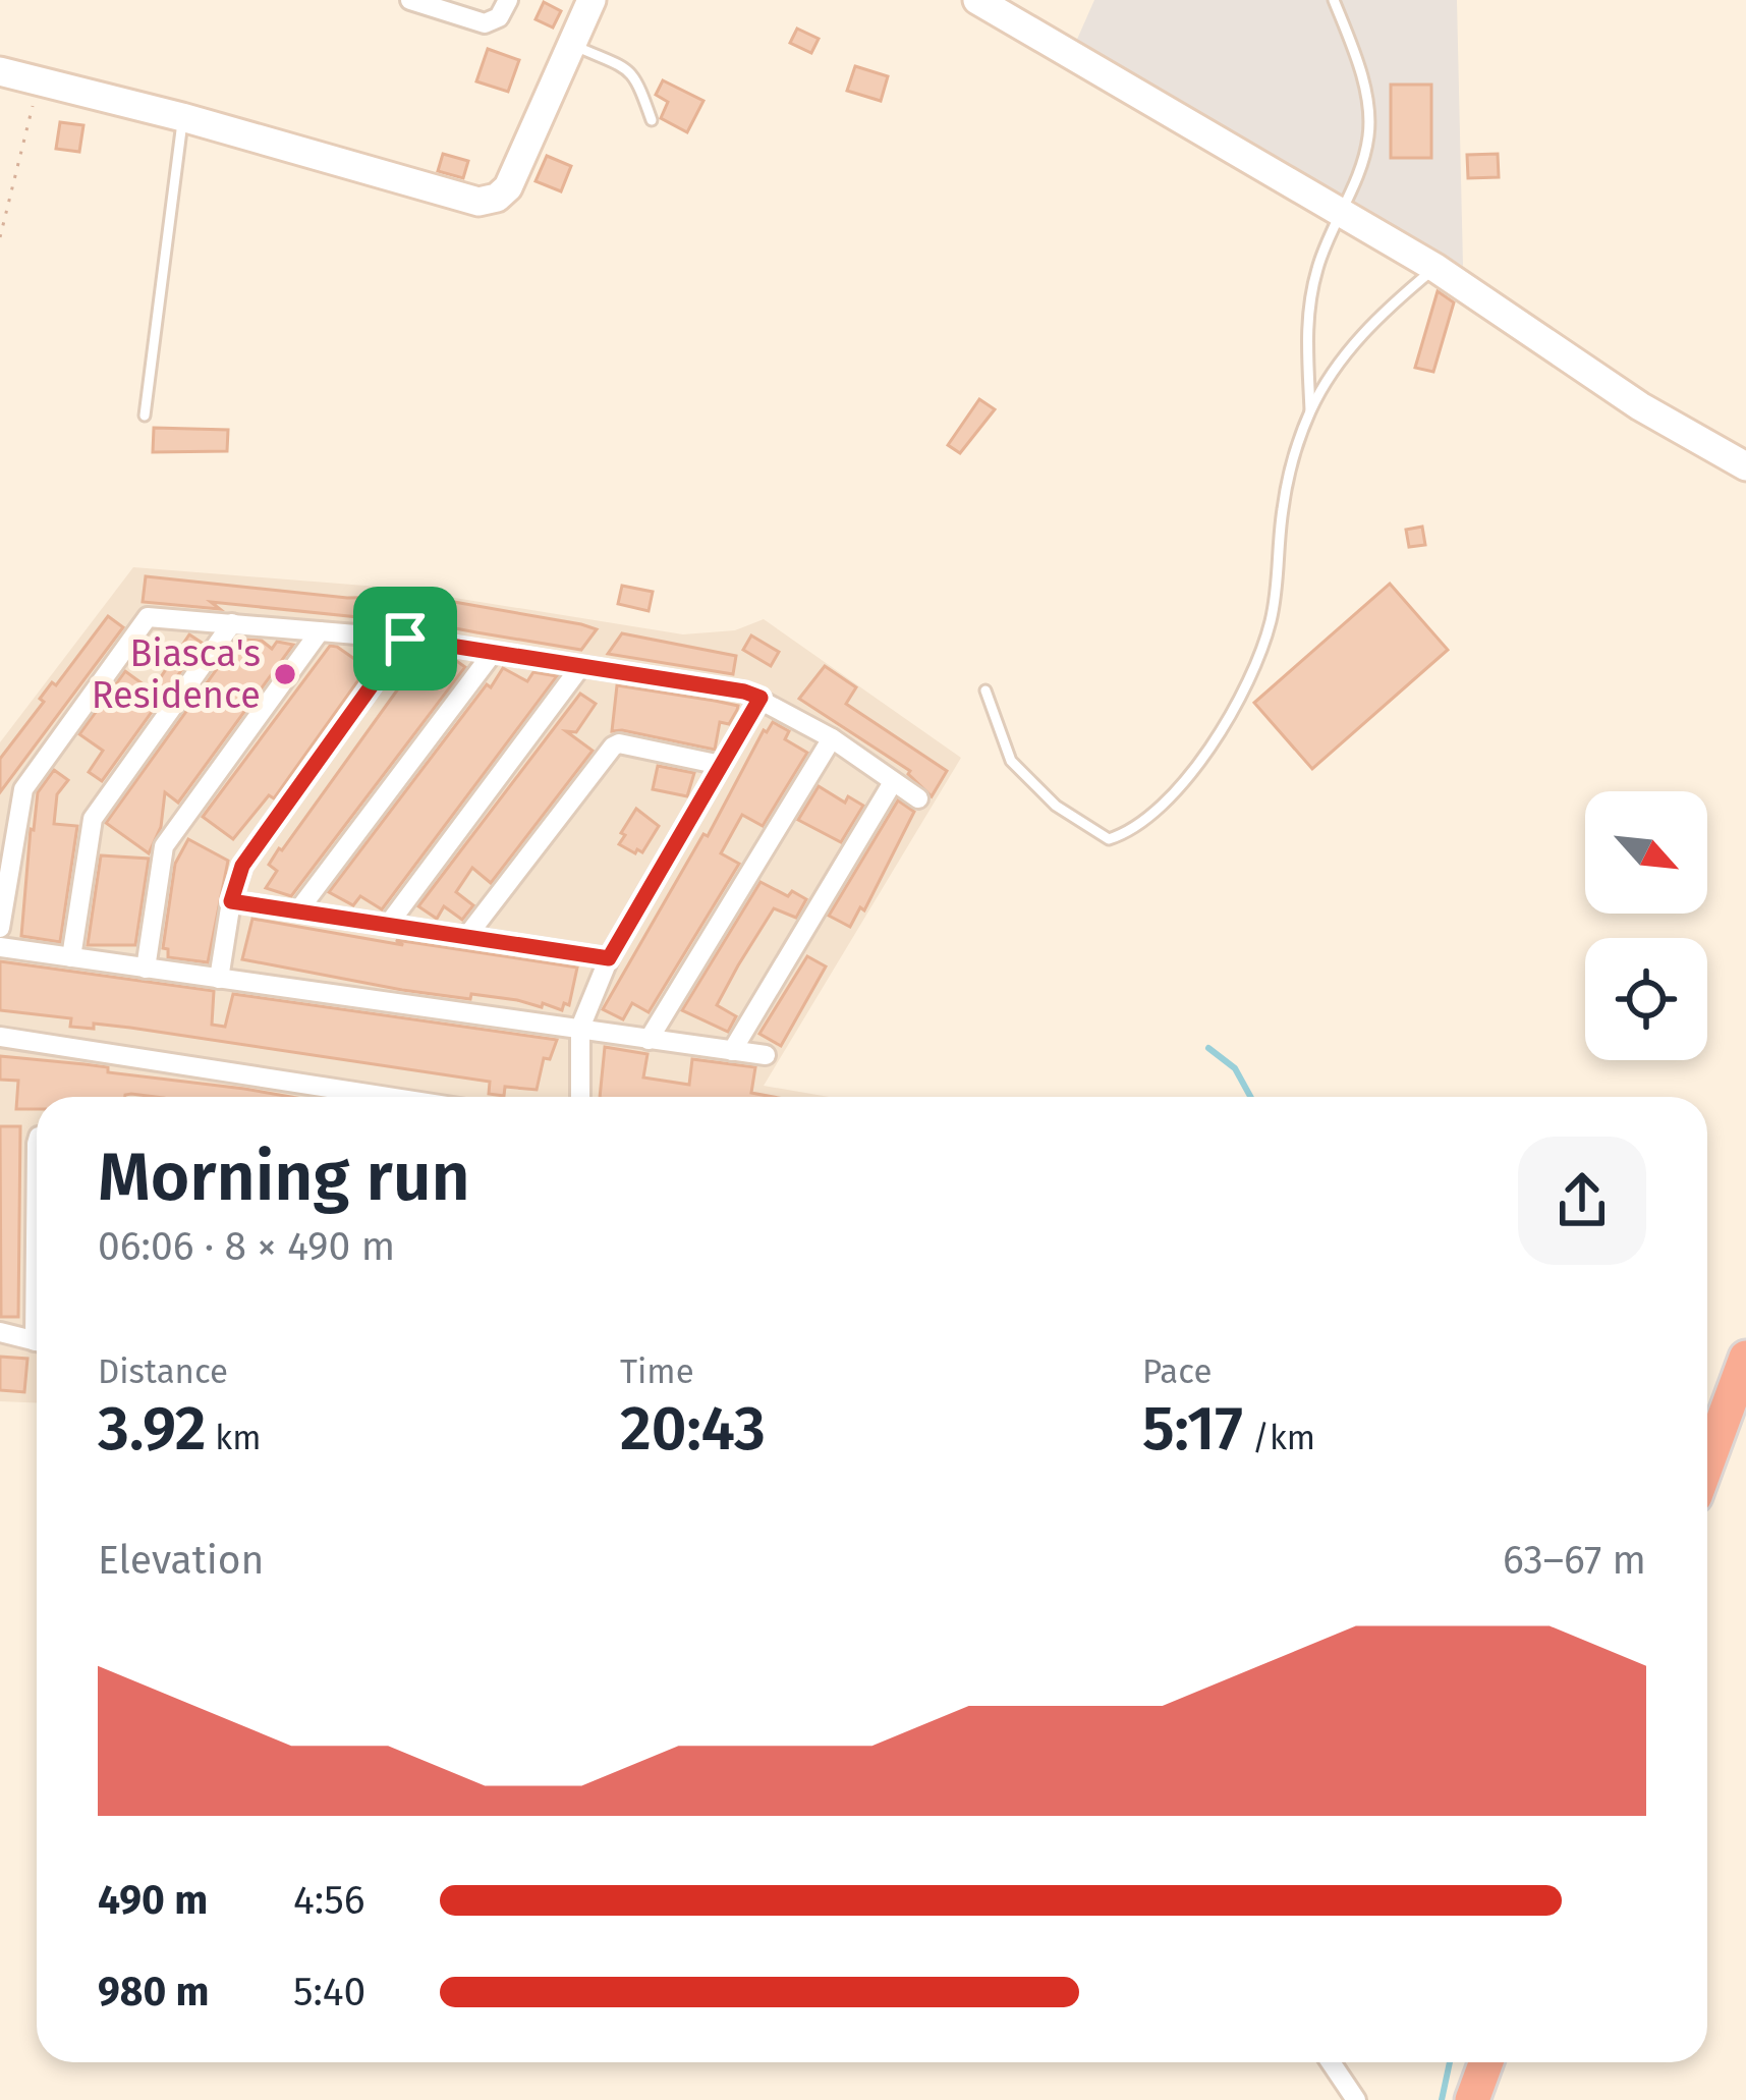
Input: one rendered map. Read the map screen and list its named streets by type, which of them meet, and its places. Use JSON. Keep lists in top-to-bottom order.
{
  "places": ["Biasca's Residence"],
  "north": "bottom right",
  "page": {
    "heading": ["Morning run", "06:06 · 8 × 490 m"],
    "stats": [
      ["Distance", "3.92 km"],
      ["Time", "20:43"],
      ["Pace", "5:17 /km"]
    ],
    "chart": ["Elevation", "63–67 m"],
    "list": [
      {
        "name": "490 m",
        "note": "4:56"
      },
      {
        "name": "980 m",
        "note": "5:40"
      }
    ]
  }
}
